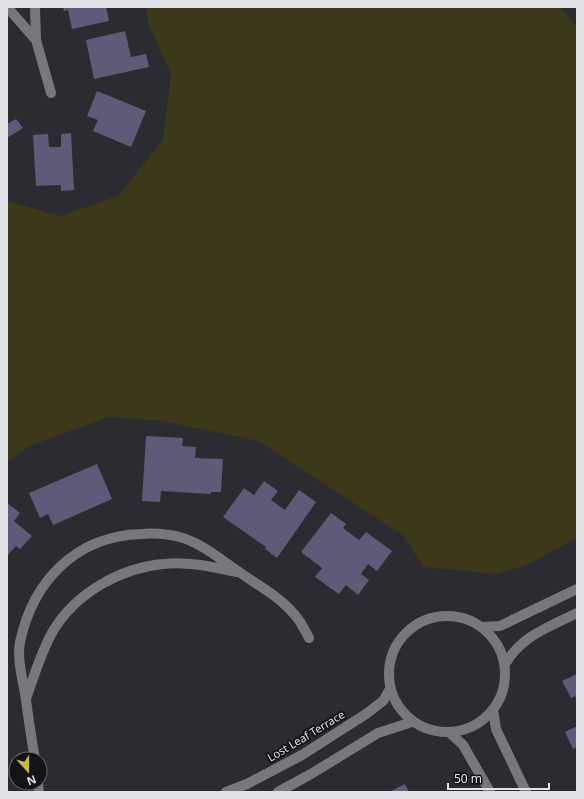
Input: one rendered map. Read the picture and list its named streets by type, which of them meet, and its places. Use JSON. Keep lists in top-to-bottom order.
{
  "streets": {
    "street": ["Lost Leaf Terrace"]
  },
  "scale_bar": "50 m",
  "north": "bottom"
}
